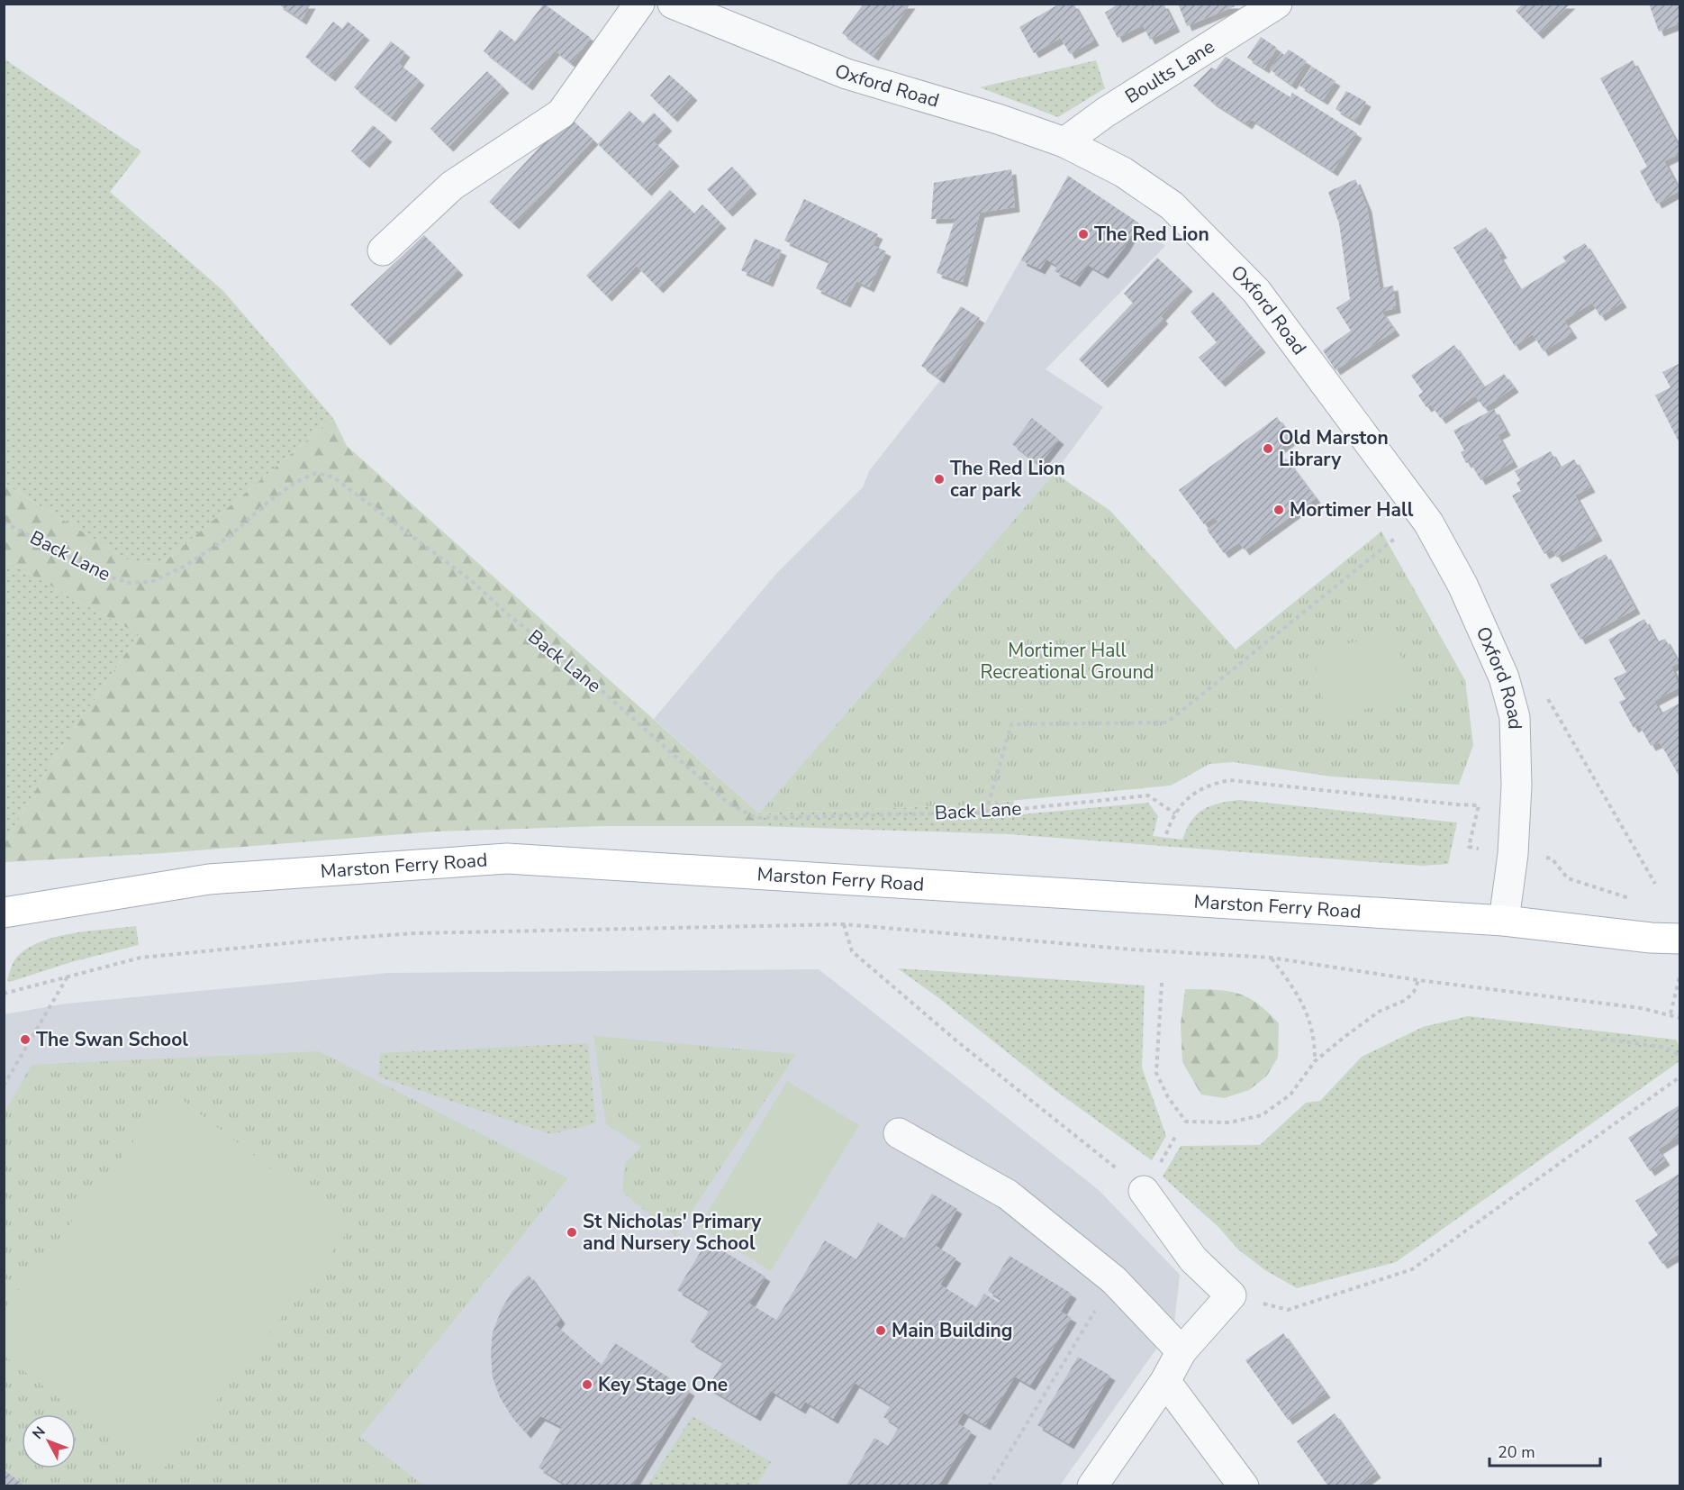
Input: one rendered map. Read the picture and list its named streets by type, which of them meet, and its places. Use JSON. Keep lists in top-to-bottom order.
{
  "streets": {
    "main road": ["Marston Ferry Road"],
    "street": ["Boults Lane", "Oxford Road"],
    "path": ["Back Lane"]
  },
  "crossings": [
    ["Boults Lane", "Oxford Road"],
    ["Oxford Road", "Marston Ferry Road"]
  ],
  "parks": ["Mortimer Hall Recreational Ground"],
  "places": [
    "The Red Lion",
    "Old Marston Library",
    "The Red Lion car park",
    "Mortimer Hall",
    "The Swan School",
    "St Nicholas' Primary and Nursery School",
    "Main Building",
    "Key Stage One"
  ],
  "scale_bar": "20 m",
  "north": "top left"
}
